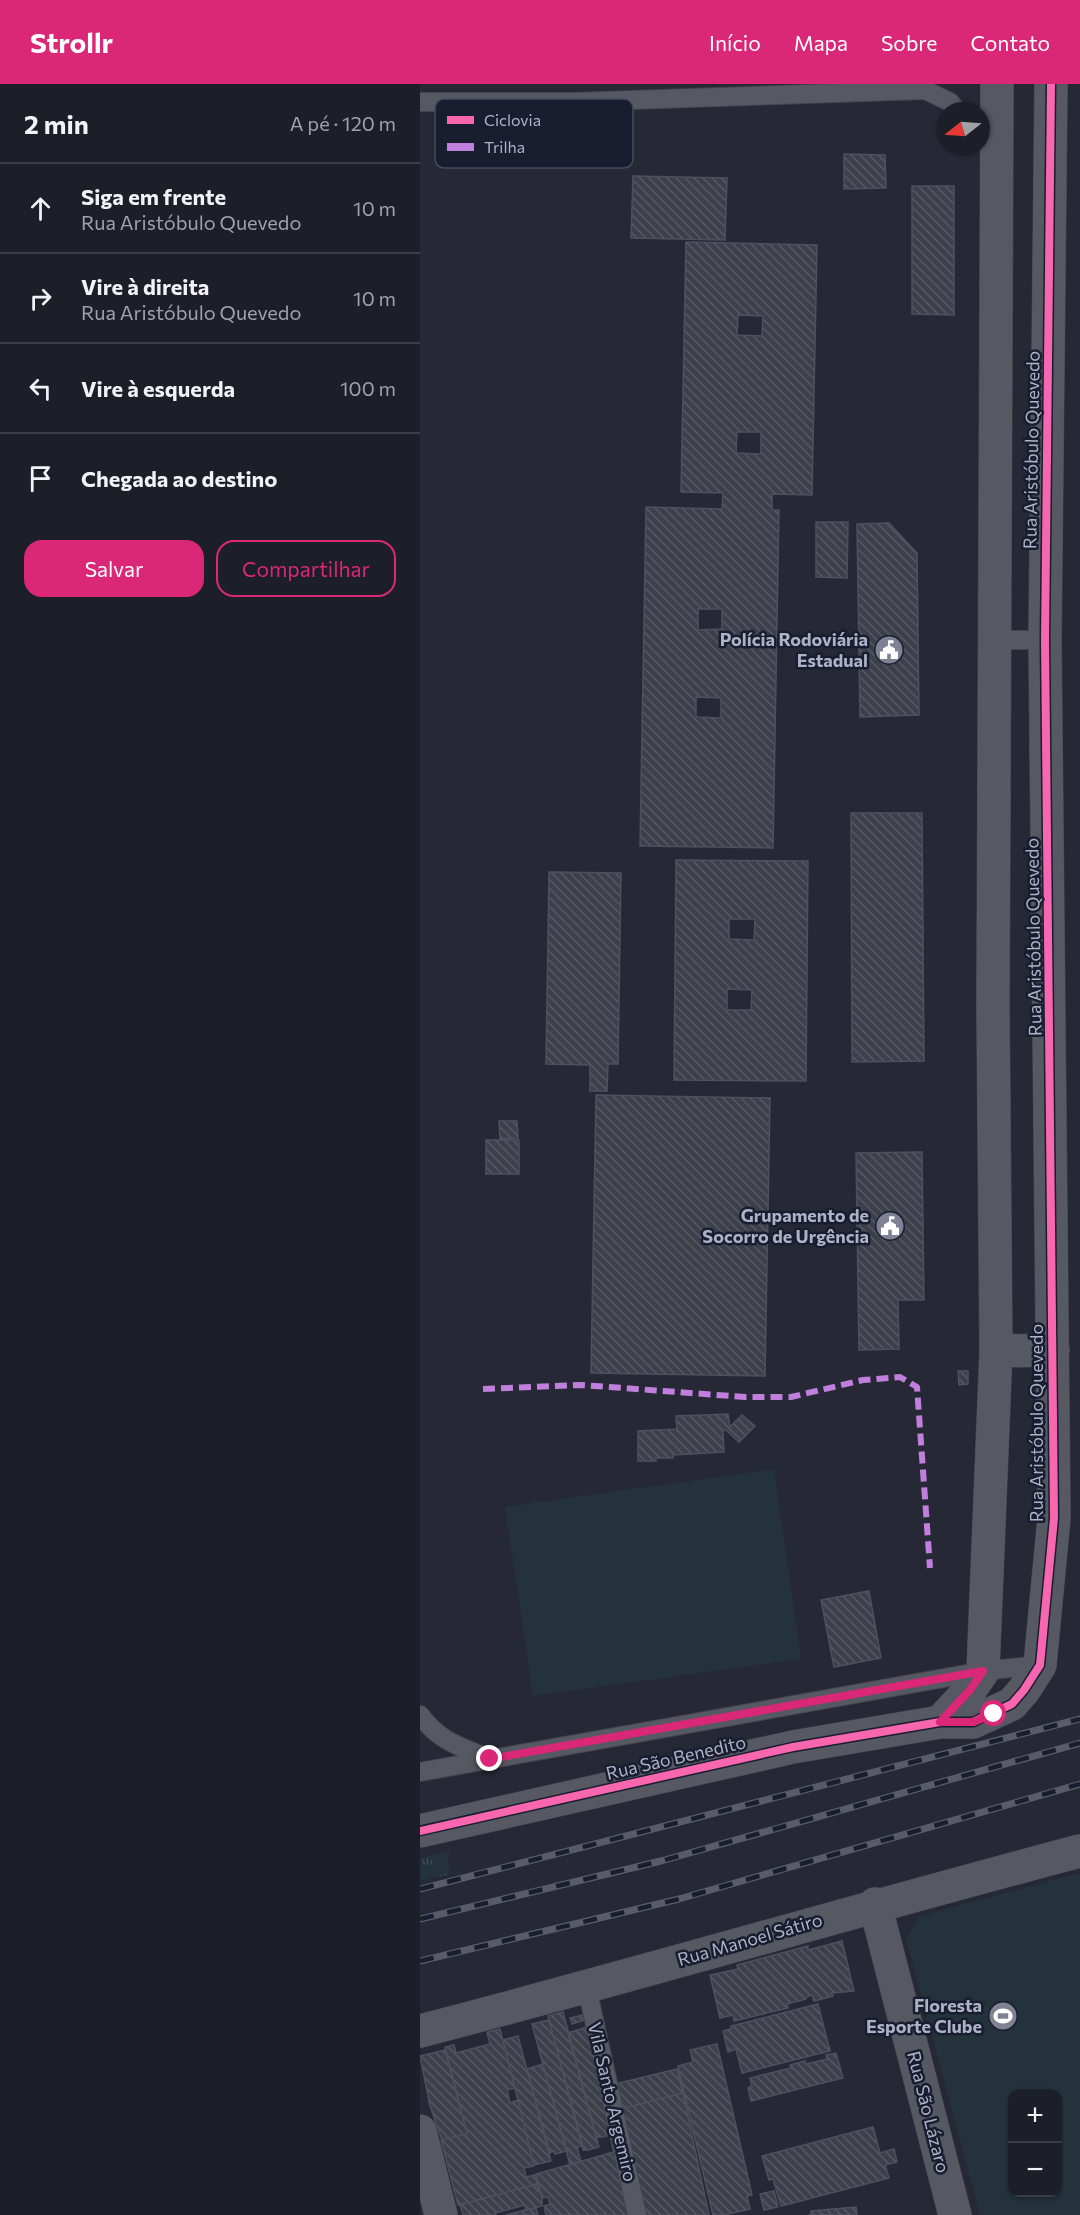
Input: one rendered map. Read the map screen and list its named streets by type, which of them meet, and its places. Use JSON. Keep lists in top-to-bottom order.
{
  "streets": {
    "street": [
      "Rua Aristóbulo Quevedo",
      "Rua São Benedito",
      "Rua Manoel Sátiro",
      "Rua São Lázaro"
    ],
    "lane": ["Vila Santo Argemiro"]
  },
  "crossings": [
    ["Rua Aristóbulo Quevedo", "Rua São Benedito"],
    ["Rua Manoel Sátiro", "Vila Santo Argemiro"],
    ["Rua Manoel Sátiro", "Rua São Lázaro"]
  ],
  "places": {
    "public building": ["Polícia Rodoviária Estadual", "Grupamento de Socorro de Urgência"],
    "sports": ["Floresta Esporte Clube"]
  },
  "legend": ["Ciclovia", "Trilha"],
  "north": "left",
  "page": {
    "header": "Strollr",
    "nav": [
      "Início",
      "Mapa",
      "Sobre",
      "Contato"
    ],
    "heading": ["2 min", "A pé · 120 m"],
    "list": [
      ["Siga em frente", "Rua Aristóbulo Quevedo", "10 m"],
      ["Vire à direita", "Rua Aristóbulo Quevedo", "10 m"],
      ["Vire à esquerda", "100 m"],
      "Chegada ao destino"
    ],
    "buttons": ["Salvar", "Compartilhar"],
    "map_buttons": ["+", "−"]
  }
}
